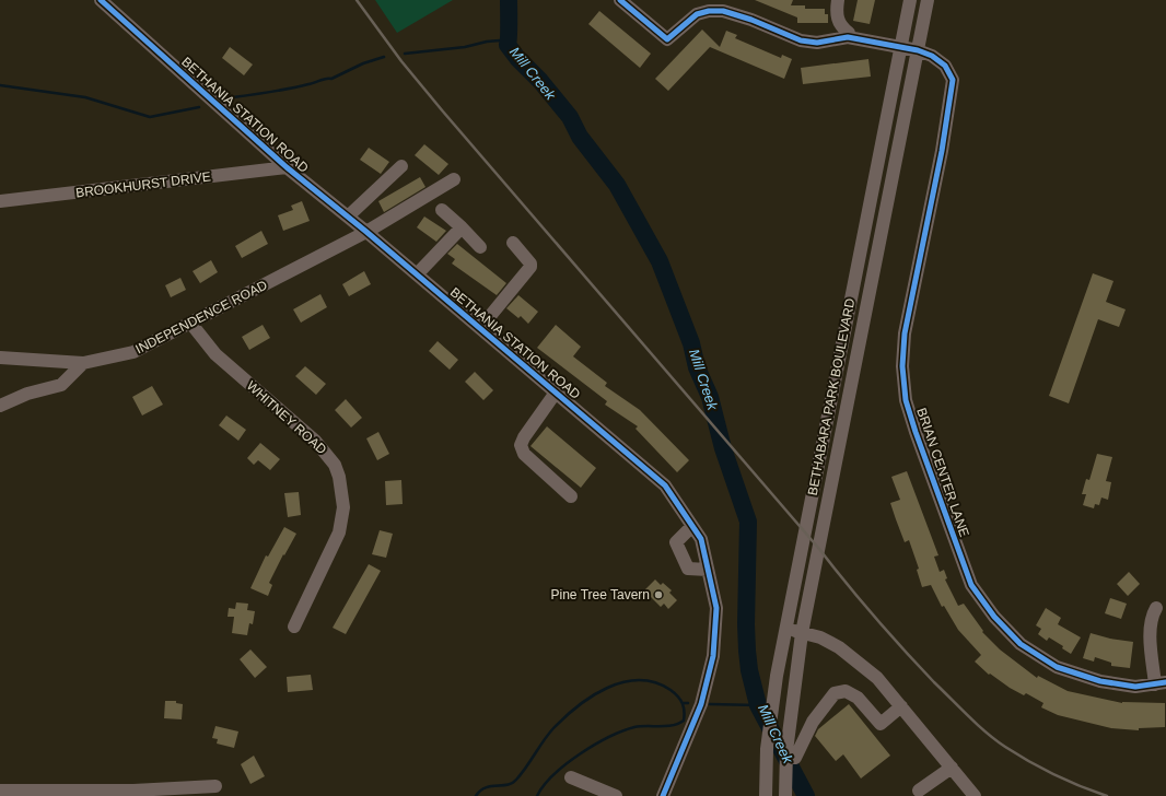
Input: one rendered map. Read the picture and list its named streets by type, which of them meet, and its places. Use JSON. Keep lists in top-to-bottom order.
{
  "streets": {
    "street": [
      "BETHANIA STATION ROAD",
      "BROOKHURST DRIVE",
      "INDEPENDENCE ROAD",
      "BETHABARA PARK BOULEVARD",
      "WHITNEY ROAD",
      "BRIAN CENTER LANE"
    ]
  },
  "crossings": [
    ["BETHANIA STATION ROAD", "BROOKHURST DRIVE"],
    ["BETHANIA STATION ROAD", "INDEPENDENCE ROAD"],
    ["INDEPENDENCE ROAD", "WHITNEY ROAD"],
    ["BETHABARA PARK BOULEVARD", "BRIAN CENTER LANE"]
  ],
  "water": ["Mill Creek"],
  "places": ["Pine Tree Tavern"]
}
